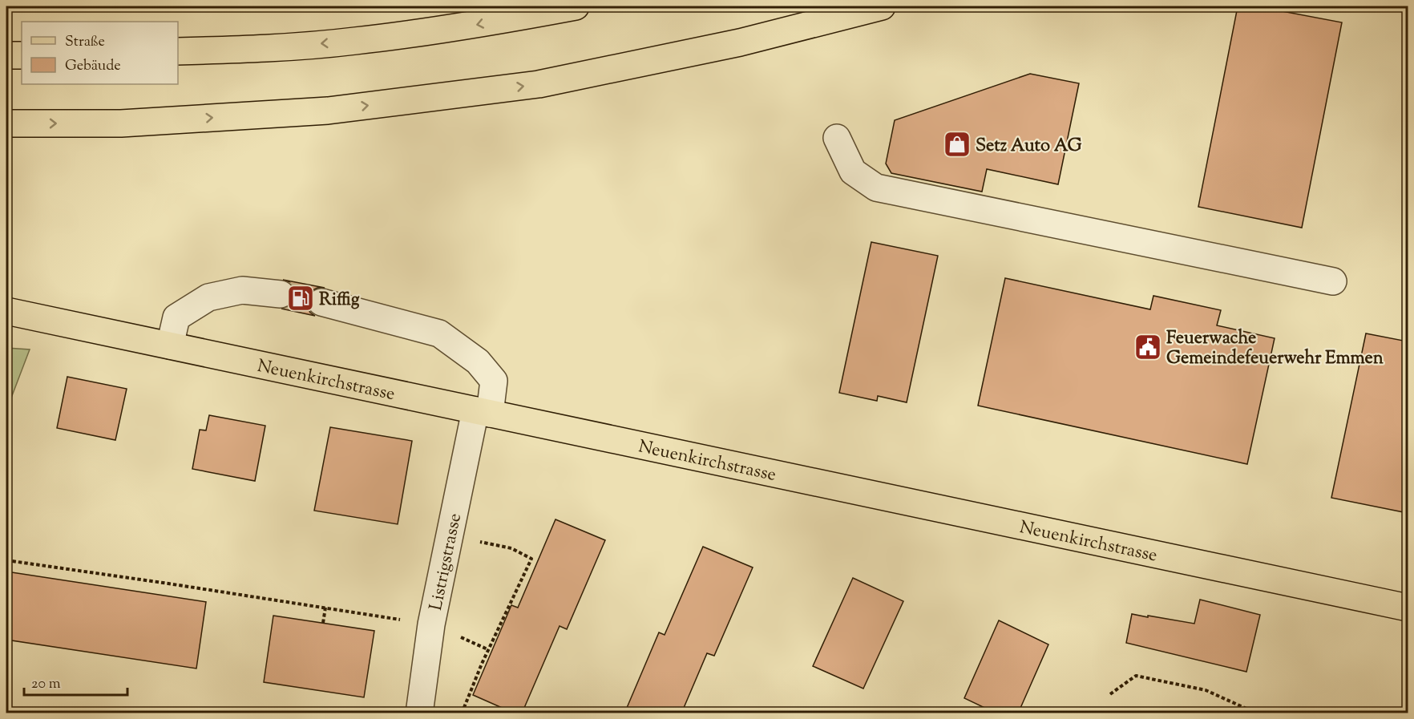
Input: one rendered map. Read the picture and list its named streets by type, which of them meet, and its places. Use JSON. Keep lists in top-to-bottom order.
{
  "streets": {
    "main road": ["Neuenkirchstrasse"],
    "street": ["Listrigstrasse"]
  },
  "crossings": [
    ["Neuenkirchstrasse", "Listrigstrasse"]
  ],
  "places": {
    "shop": ["Setz Auto AG"],
    "fuel station": ["Riffig"],
    "public building": ["Feuerwache Gemeindefeuerwehr Emmen"]
  },
  "legend": ["Straße", "Gebäude"],
  "scale_bar": "20 m"
}
